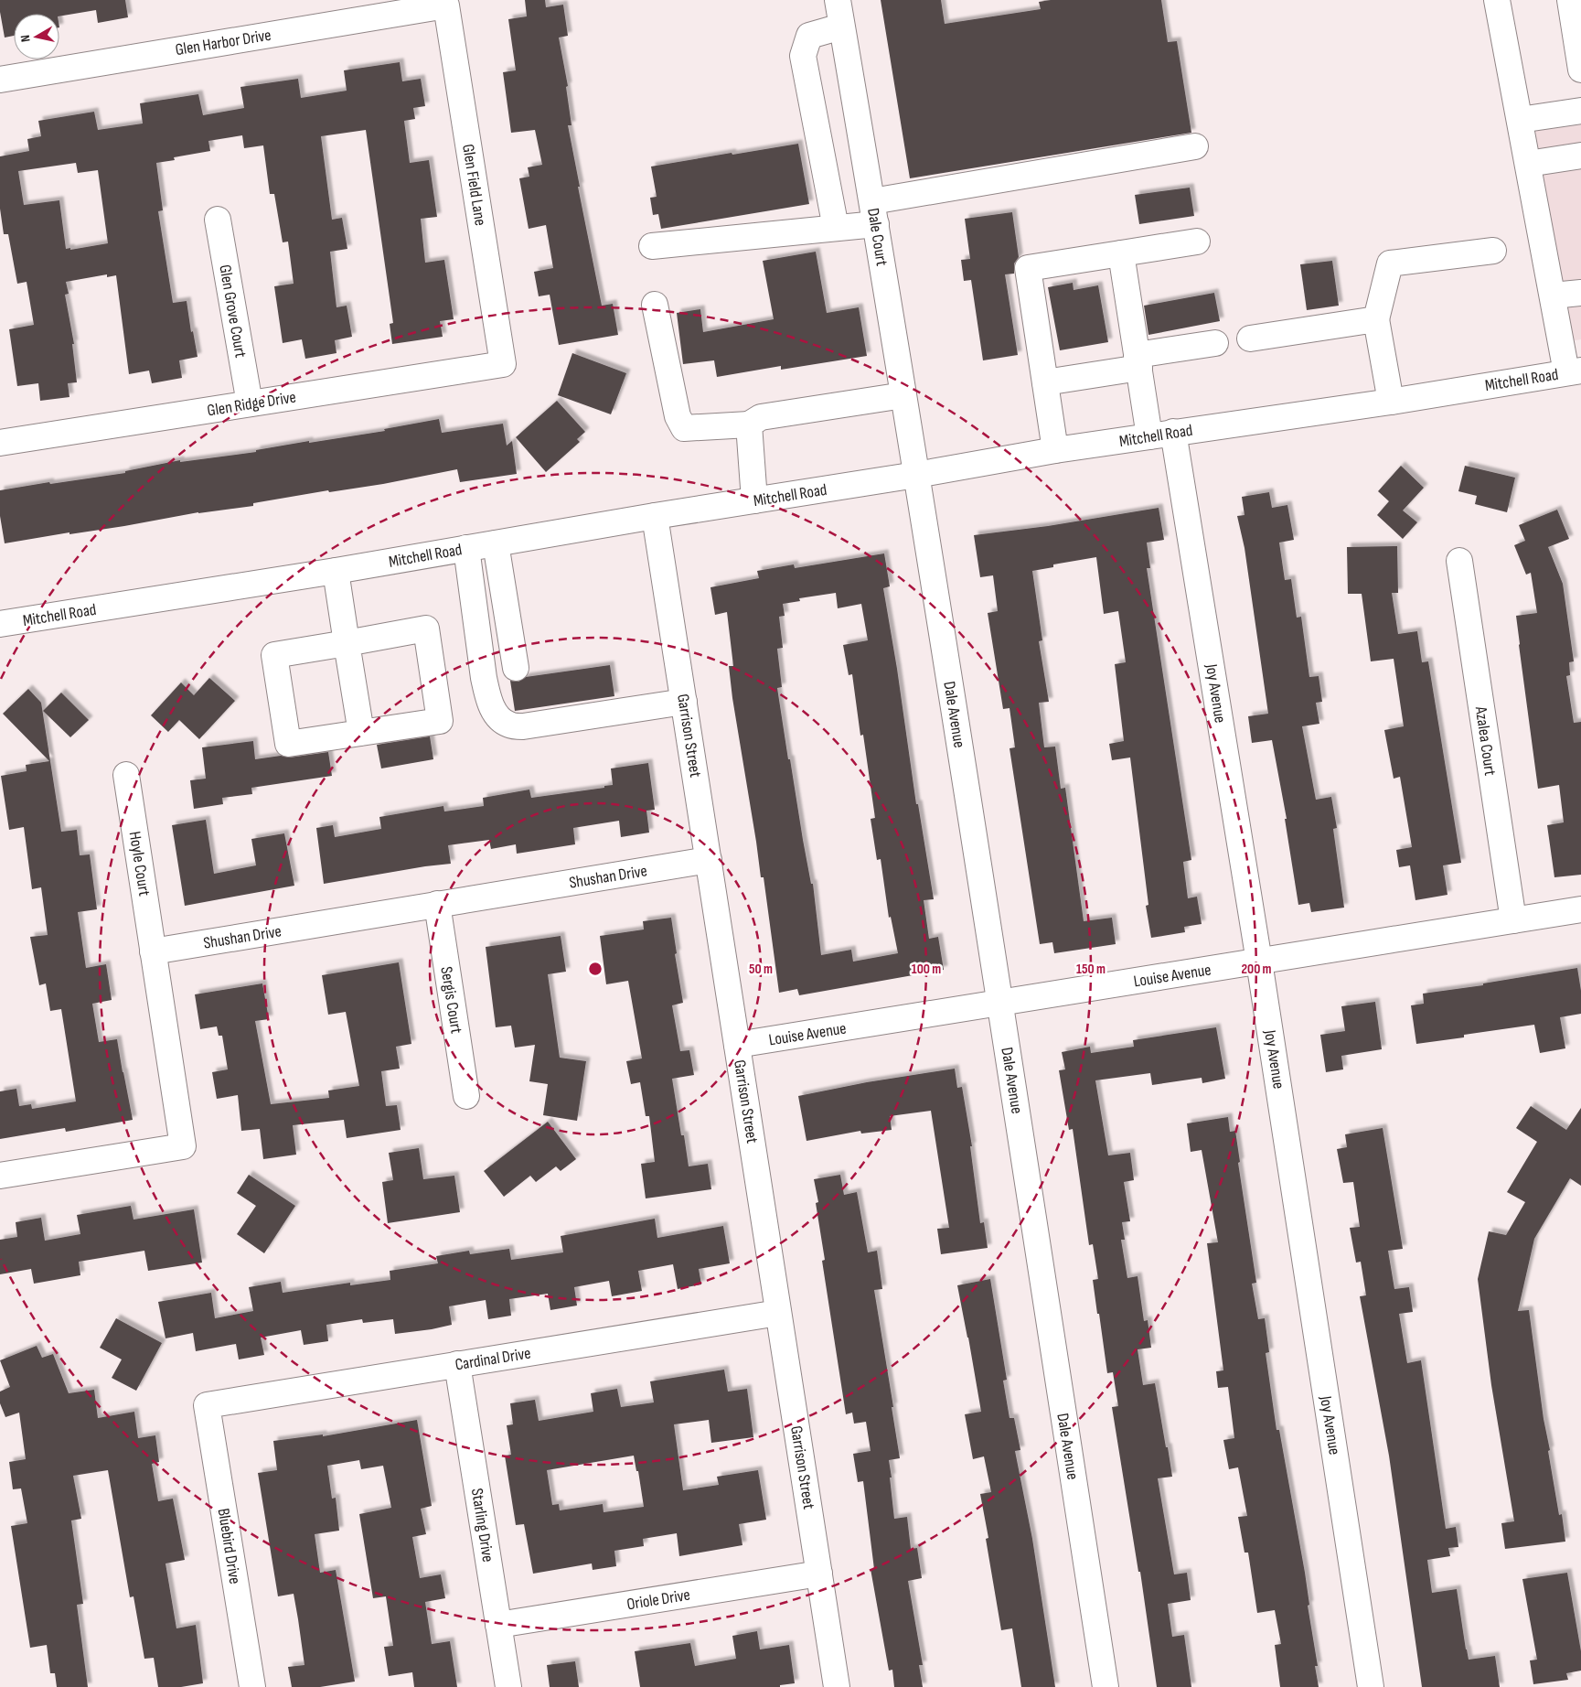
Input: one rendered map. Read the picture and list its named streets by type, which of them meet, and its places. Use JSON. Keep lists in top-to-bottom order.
{
  "streets": {
    "street": [
      "Glen Harbor Drive",
      "Glen Field Lane",
      "Dale Court",
      "Glen Grove Court",
      "Mitchell Road",
      "Glen Ridge Drive",
      "Joy Avenue",
      "Dale Avenue",
      "Garrison Street",
      "Azalea Court",
      "Hoyle Court",
      "Shushan Drive",
      "Louise Avenue",
      "Sergis Court",
      "Cardinal Drive",
      "Starling Drive",
      "Bluebird Drive",
      "Oriole Drive"
    ]
  },
  "crossings": [
    ["Glen Harbor Drive", "Glen Field Lane"],
    ["Glen Field Lane", "Glen Ridge Drive"],
    ["Dale Court", "Mitchell Road"],
    ["Dale Court", "Dale Avenue"],
    ["Glen Grove Court", "Glen Ridge Drive"],
    ["Mitchell Road", "Joy Avenue"],
    ["Mitchell Road", "Dale Avenue"],
    ["Mitchell Road", "Garrison Street"],
    ["Joy Avenue", "Louise Avenue"],
    ["Dale Avenue", "Louise Avenue"],
    ["Garrison Street", "Shushan Drive"],
    ["Garrison Street", "Louise Avenue"],
    ["Garrison Street", "Cardinal Drive"],
    ["Garrison Street", "Oriole Drive"],
    ["Azalea Court", "Louise Avenue"],
    ["Hoyle Court", "Shushan Drive"],
    ["Shushan Drive", "Sergis Court"],
    ["Cardinal Drive", "Starling Drive"],
    ["Cardinal Drive", "Bluebird Drive"],
    ["Starling Drive", "Oriole Drive"]
  ],
  "north": "left",
  "rings": [
    "50 m",
    "100 m",
    "150 m",
    "200 m"
  ]
}
